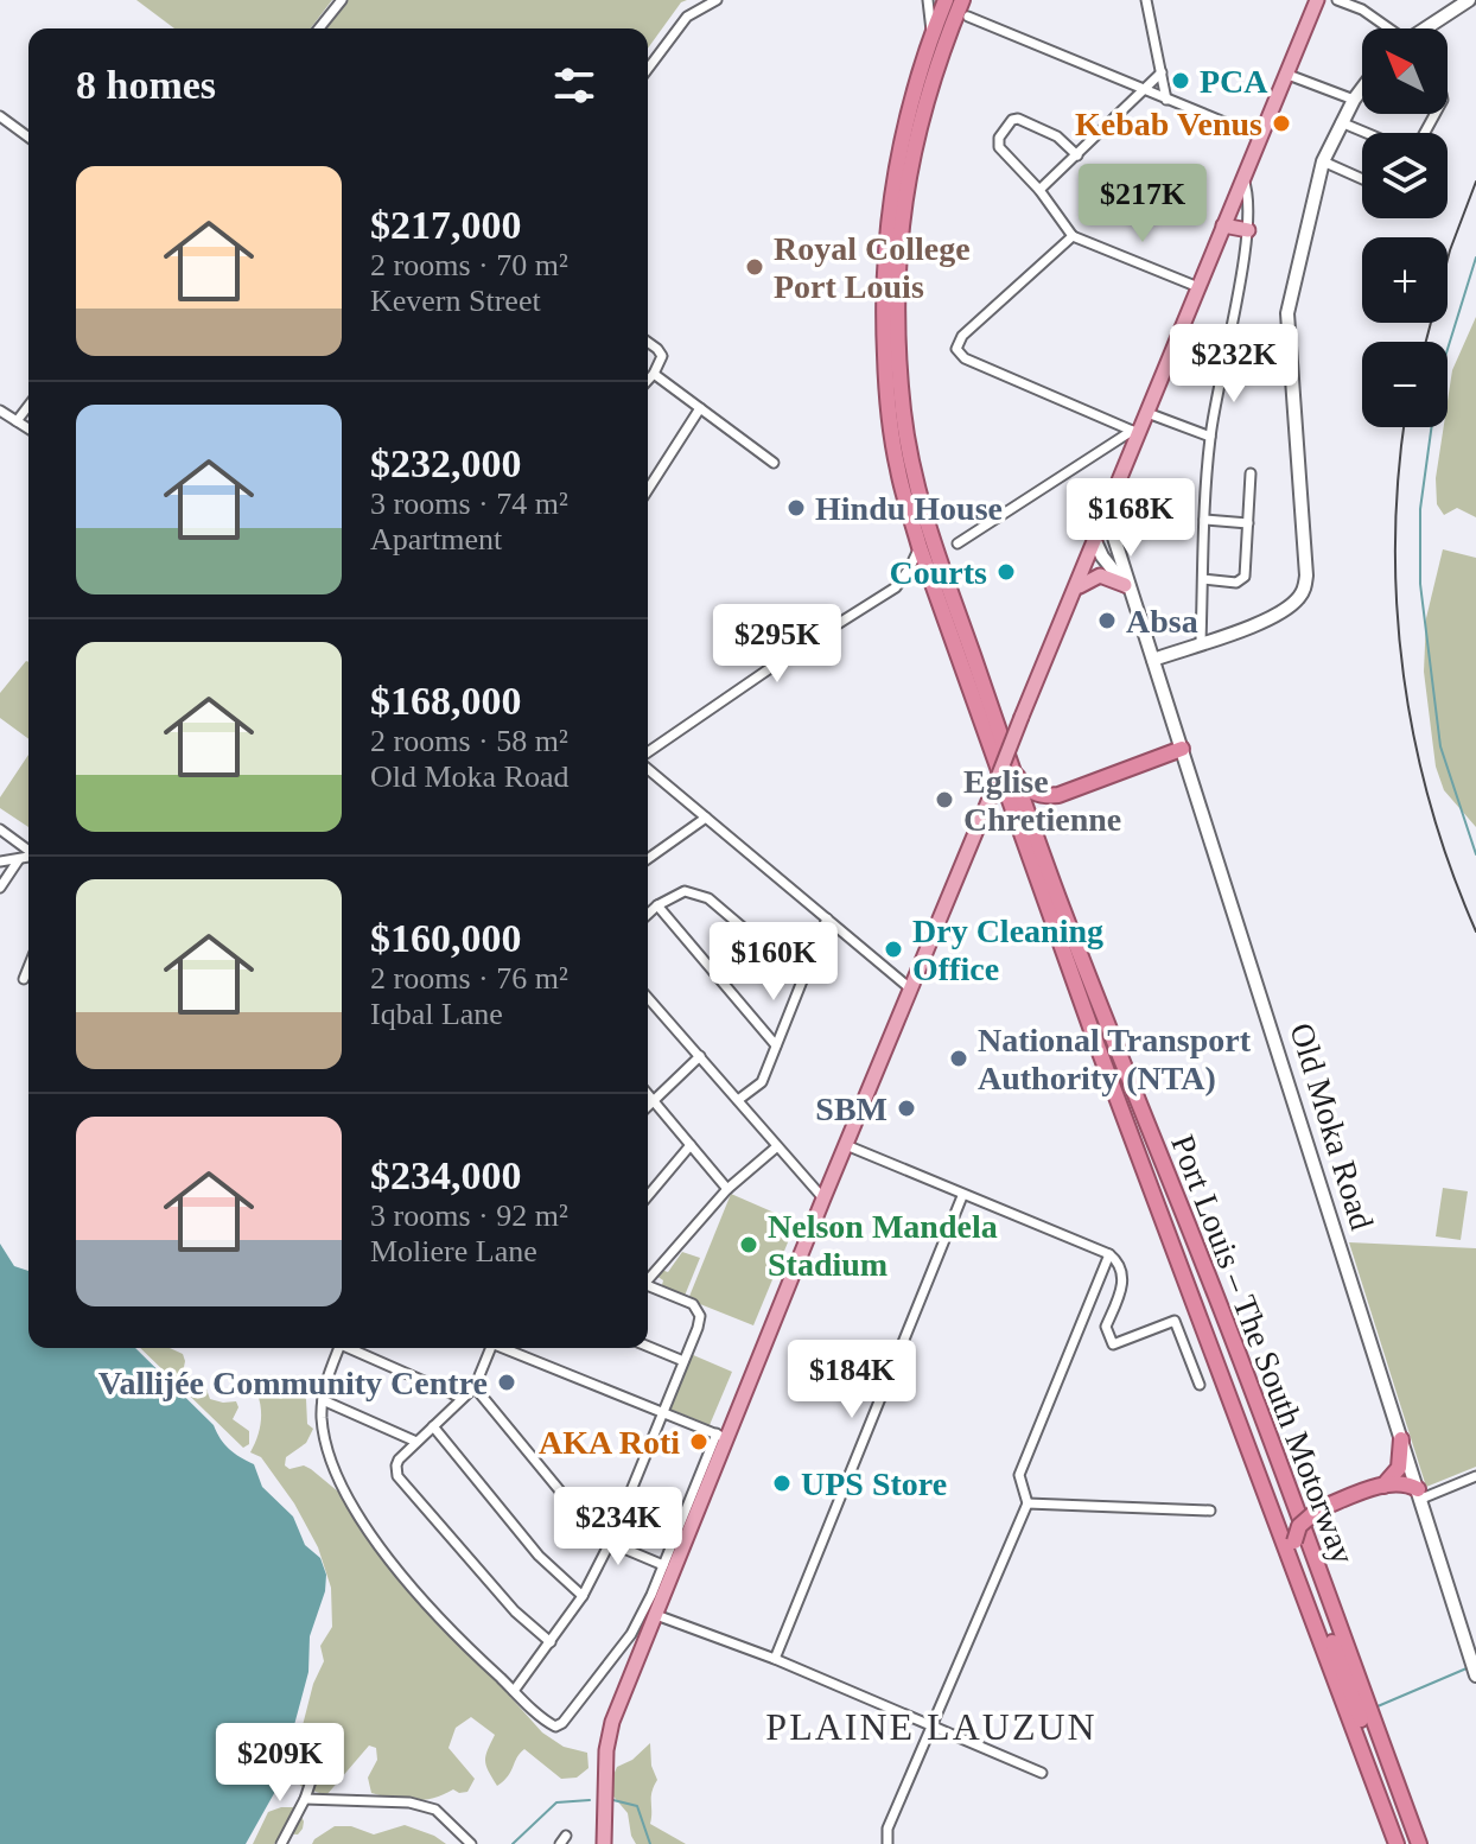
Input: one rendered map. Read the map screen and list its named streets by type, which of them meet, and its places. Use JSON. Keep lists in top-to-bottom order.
{
  "streets": {
    "highway": ["Port Louis – The South Motorway"],
    "main road": ["Old Moka Road"]
  },
  "districts": ["PLAINE LAUZUN"],
  "places": [
    "PCA",
    "Kebab Venus",
    "Royal College Port Louis",
    "Hindu House",
    "Courts",
    "Absa",
    "Eglise Chretienne",
    "Dry Cleaning Office",
    "National Transport Authority (NTA)",
    "SBM",
    "Nelson Mandela Stadium",
    "Vallijée Community Centre",
    "AKA Roti",
    "UPS Store"
  ],
  "north": "top left",
  "page": {
    "map_buttons": ["+", "−"],
    "heading": "8 homes",
    "list": [
      {
        "name": "$217,000",
        "note": "2 rooms · 70 m² · Kevern Street"
      },
      {
        "name": "$232,000",
        "note": "3 rooms · 74 m² · Apartment"
      },
      {
        "name": "$168,000",
        "note": "2 rooms · 58 m² · Old Moka Road"
      },
      {
        "name": "$160,000",
        "note": "2 rooms · 76 m² · Iqbal Lane"
      },
      {
        "name": "$234,000",
        "note": "3 rooms · 92 m² · Moliere Lane"
      }
    ],
    "price": [
      "$217K",
      "$232K",
      "$168K",
      "$295K",
      "$160K",
      "$184K",
      "$234K",
      "$209K"
    ]
  }
}
